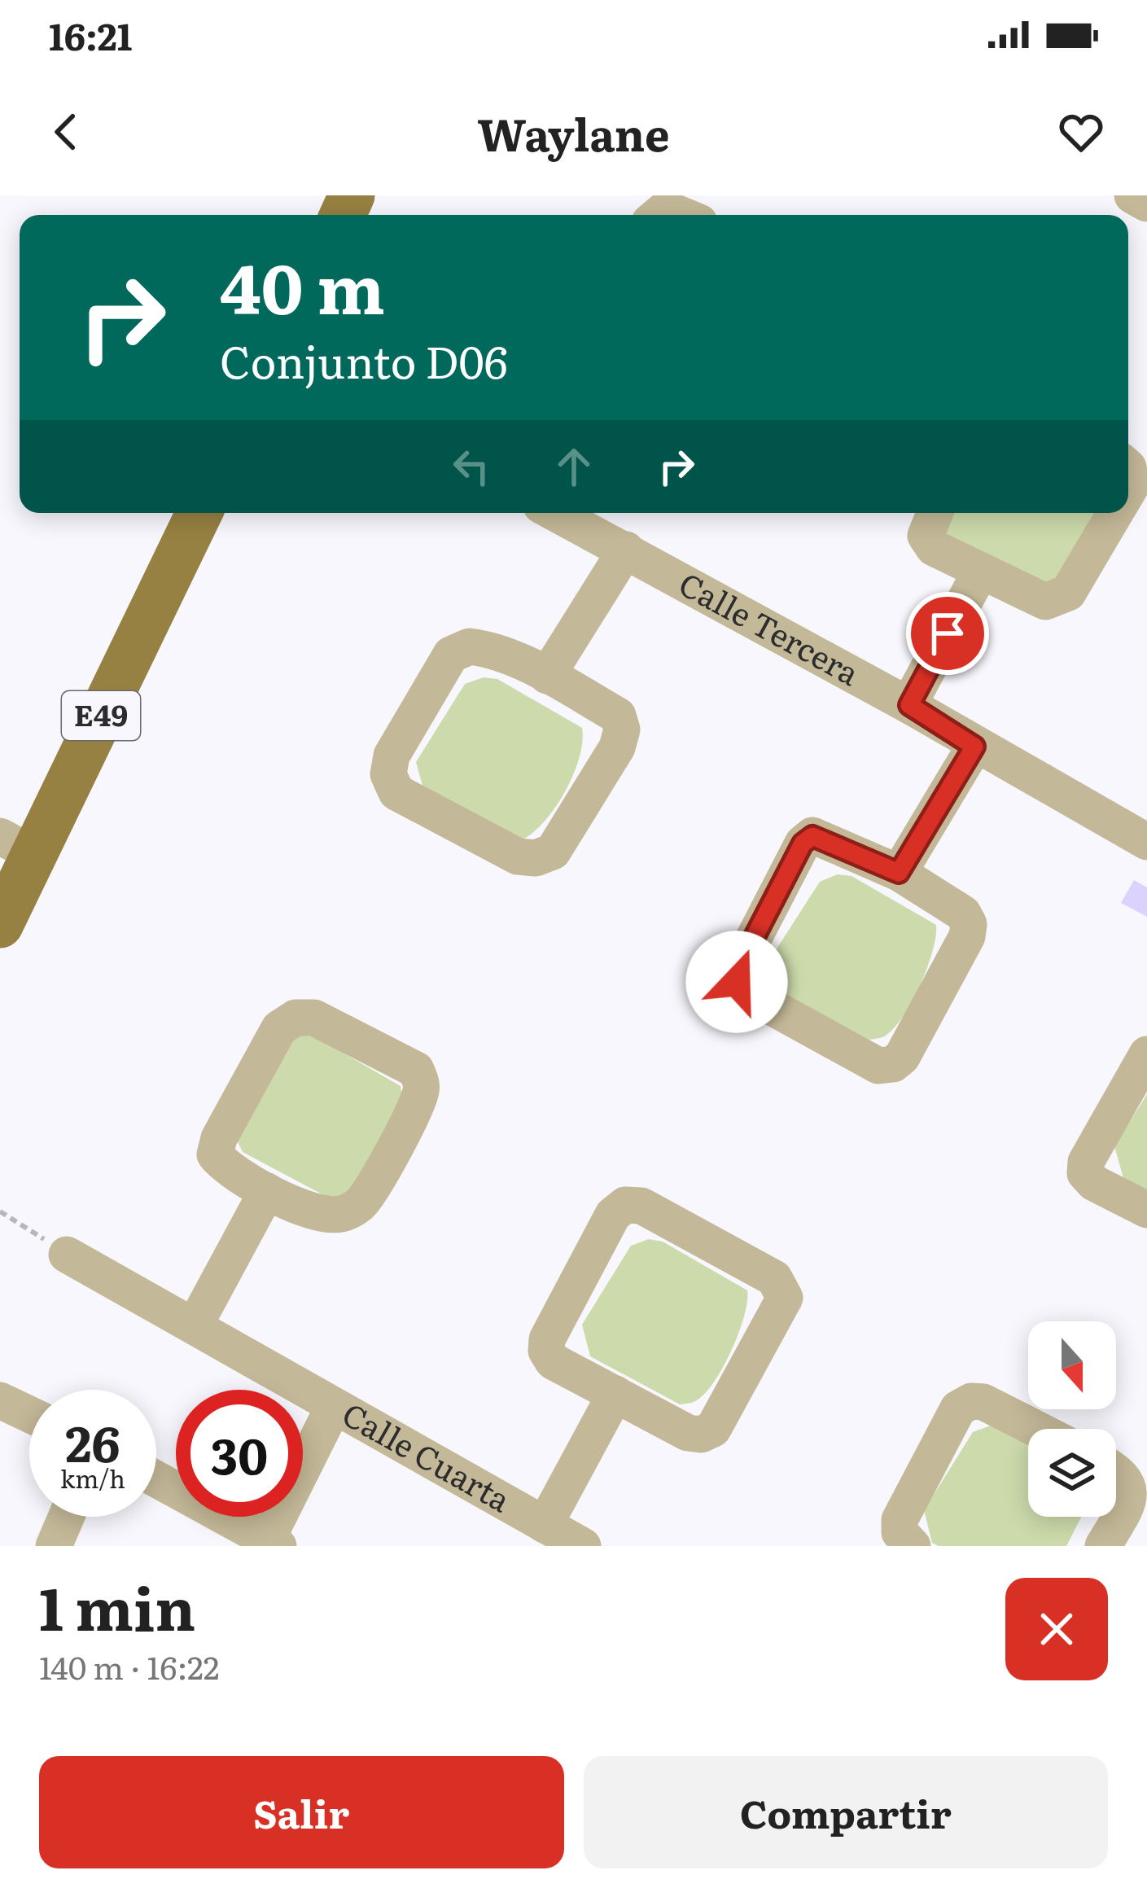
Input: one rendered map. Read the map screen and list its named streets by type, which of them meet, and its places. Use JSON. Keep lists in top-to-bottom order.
{
  "streets": {
    "main road": ["E49"],
    "street": ["Calle Tercera", "Calle Cuarta"]
  },
  "north": "bottom",
  "page": {
    "status": "16:21",
    "header": "Waylane",
    "turn": ["40 m", "Conjunto D06"],
    "speed": "26 km/h",
    "limit": "30",
    "heading": ["1 min", "140 m · 16:22"],
    "buttons": ["Salir", "Compartir"]
  }
}
